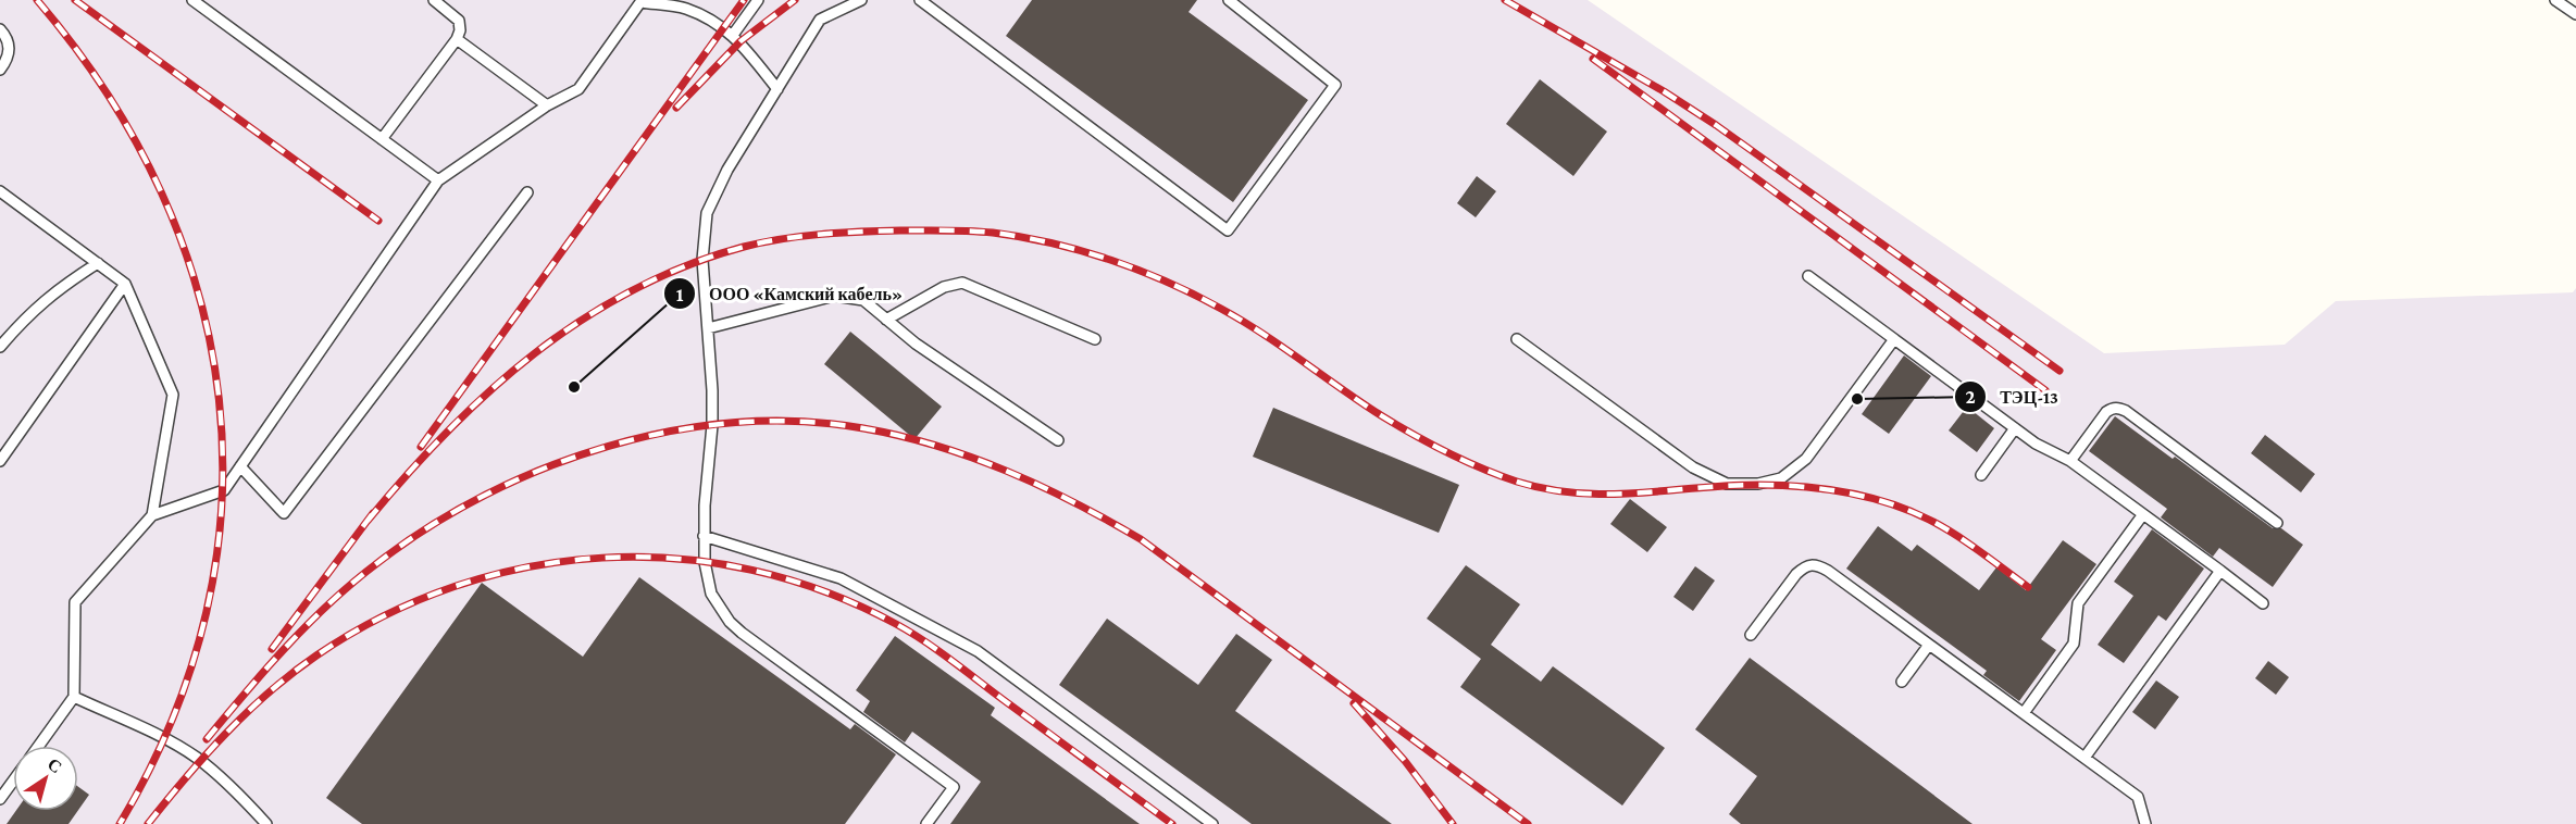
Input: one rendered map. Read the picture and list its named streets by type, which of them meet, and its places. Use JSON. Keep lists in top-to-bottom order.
{
  "places": ["ООО «Камский кабель»", "ТЭЦ-13"],
  "north": "top right"
}
